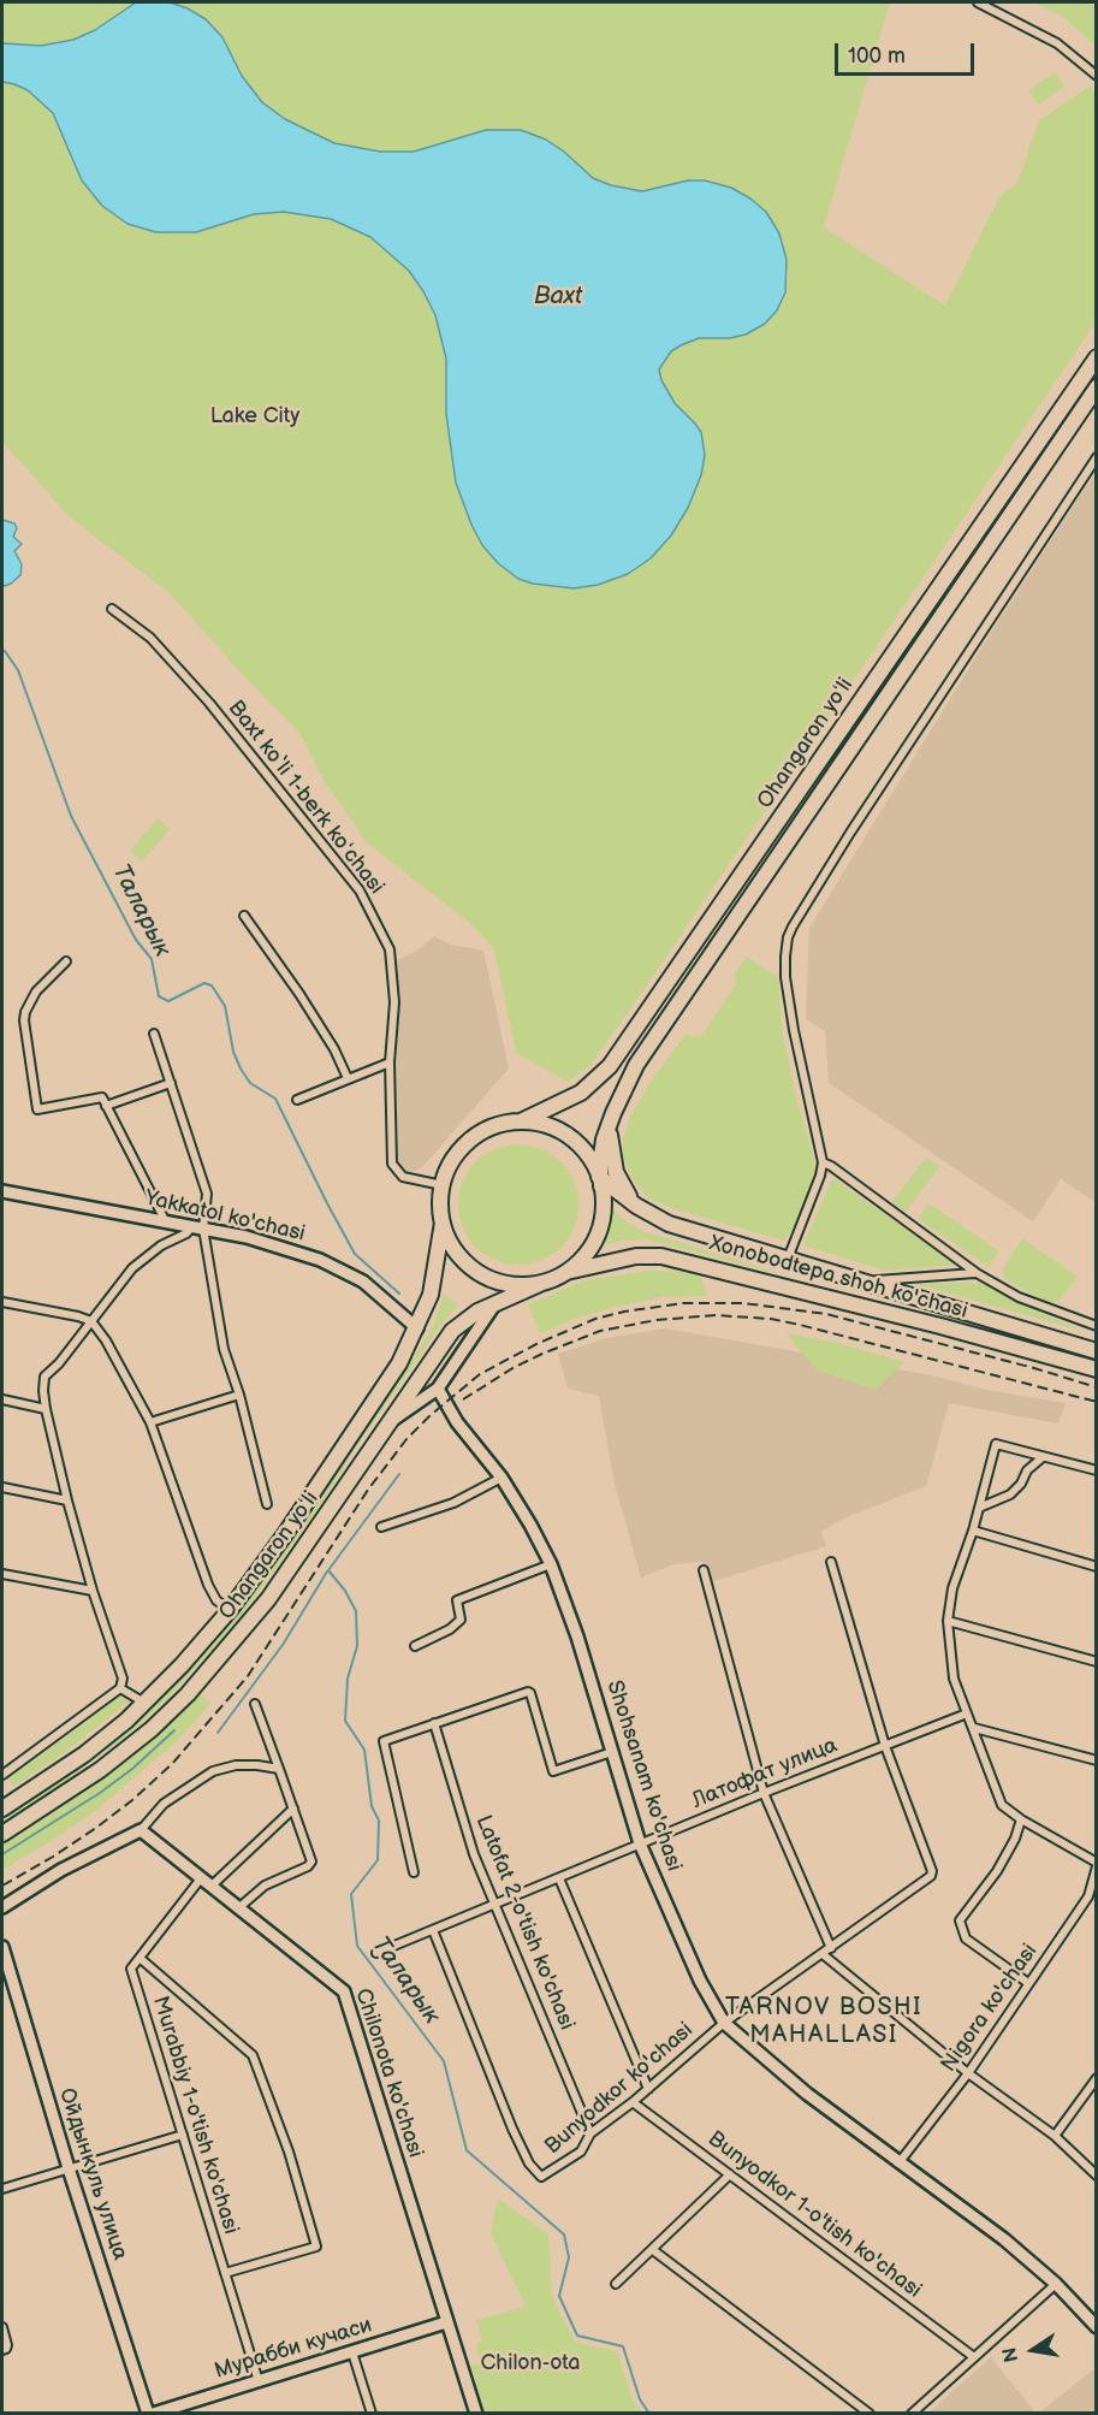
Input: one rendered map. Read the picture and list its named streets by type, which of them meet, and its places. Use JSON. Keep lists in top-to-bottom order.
{
  "streets": {
    "highway": ["Ohangaron yoʻli", "Xonobodtepa shoh ko'chasi"],
    "street": [
      "Baxt ko‘li 1-berk koʻchasi",
      "Yakkatol ko'chasi",
      "Латофат улица",
      "Shohsanam ko'chasi",
      "Latofat 2-o'tish ko'chasi",
      "Nigora ko'chasi",
      "Chilonota ko'chasi",
      "Bunyodkor ko'chasi",
      "Murabbiy 1-o'tish ko'chasi",
      "Ойдынкуль улица",
      "Bunyodkor 1-o'tish ko'chasi",
      "Мурабби кучаси"
    ]
  },
  "crossings": [
    ["Ohangaron yoʻli", "Baxt ko‘li 1-berk koʻchasi"],
    ["Ohangaron yoʻli", "Yakkatol ko'chasi"],
    ["Ohangaron yoʻli", "Xonobodtepa shoh ko'chasi"],
    ["Baxt ko‘li 1-berk koʻchasi", "Xonobodtepa shoh ko'chasi"],
    ["Латофат улица", "Shohsanam ko'chasi"],
    ["Латофат улица", "Latofat 2-o'tish ko'chasi"],
    ["Латофат улица", "Bunyodkor ko'chasi"],
    ["Shohsanam ko'chasi", "Nigora ko'chasi"],
    ["Shohsanam ko'chasi", "Bunyodkor ko'chasi"],
    ["Latofat 2-o'tish ko'chasi", "Bunyodkor ko'chasi"],
    ["Chilonota ko'chasi", "Мурабби кучаси"],
    ["Bunyodkor ko'chasi", "Bunyodkor 1-o'tish ko'chasi"],
    ["Murabbiy 1-o'tish ko'chasi", "Мурабби кучаси"],
    ["Ойдынкуль улица", "Мурабби кучаси"]
  ],
  "districts": ["TARNOV BOSHI MAHALLASI"],
  "water": ["Baхt", "Таларык"],
  "parks": ["Lake City", "Chilon-ota"],
  "scale_bar": "100 m",
  "north": "left"
}
